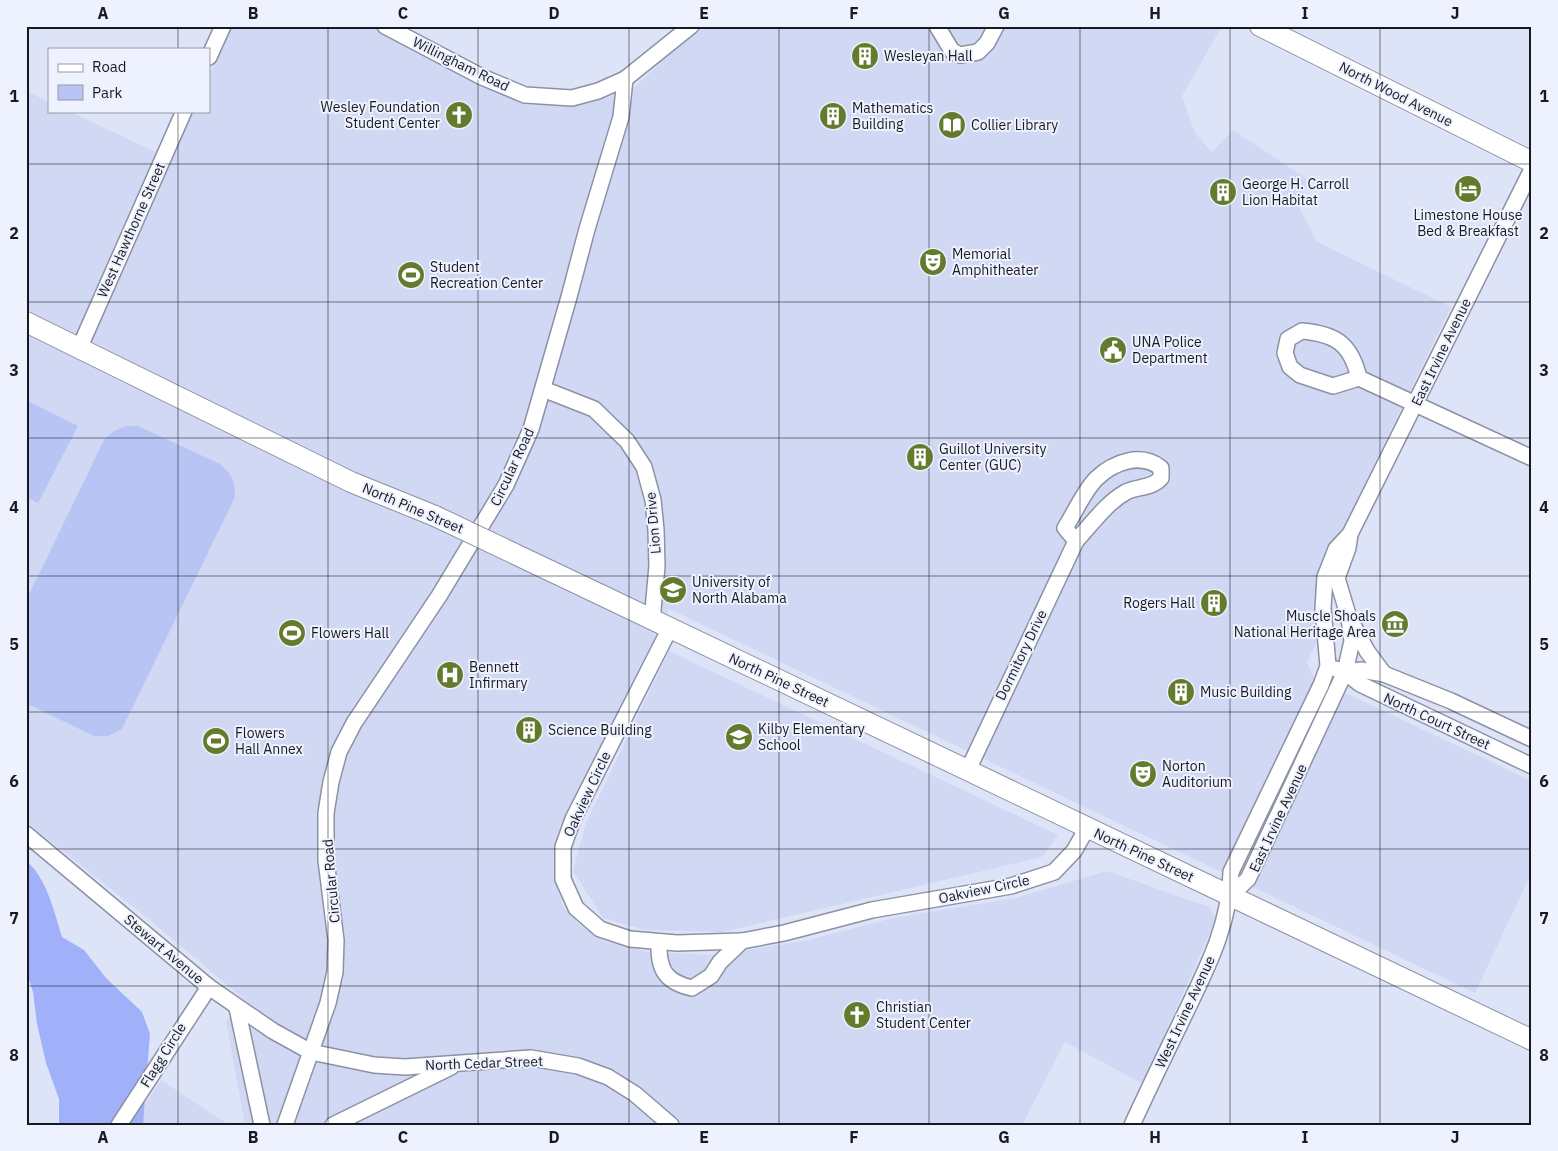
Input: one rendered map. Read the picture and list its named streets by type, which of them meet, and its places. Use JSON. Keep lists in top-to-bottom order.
{
  "streets": {
    "main road": ["North Wood Avenue", "North Pine Street"],
    "street": [
      "Willingham Road",
      "West Hawthorne Street",
      "East Irvine Avenue",
      "Circular Road",
      "Lion Drive",
      "Dormitory Drive",
      "North Court Street",
      "Oakview Circle",
      "Stewart Avenue",
      "West Irvine Avenue",
      "Flagg Circle",
      "North Cedar Street"
    ]
  },
  "crossings": [
    ["Willingham Road", "Circular Road"],
    ["West Hawthorne Street", "North Pine Street"],
    ["East Irvine Avenue", "North Pine Street"],
    ["East Irvine Avenue", "North Court Street"],
    ["East Irvine Avenue", "West Irvine Avenue"],
    ["Circular Road", "Lion Drive"],
    ["Circular Road", "Stewart Avenue"],
    ["Circular Road", "North Cedar Street"],
    ["North Pine Street", "Lion Drive"],
    ["North Pine Street", "Dormitory Drive"],
    ["North Pine Street", "Oakview Circle"],
    ["North Pine Street", "West Irvine Avenue"],
    ["Lion Drive", "Oakview Circle"],
    ["Stewart Avenue", "Flagg Circle"],
    ["Stewart Avenue", "North Cedar Street"]
  ],
  "places": {
    "building": [
      "Wesleyan Hall",
      "Mathematics Building",
      "George H. Carroll Lion Habitat",
      "Guillot University Center (GUC)",
      "Rogers Hall",
      "Music Building",
      "Science Building"
    ],
    "church": ["Wesley Foundation Student Center", "Christian Student Center"],
    "library": ["Collier Library"],
    "hotel": ["Limestone House Bed & Breakfast"],
    "theatre": ["Memorial Amphitheater", "Norton Auditorium"],
    "sports": ["Student Recreation Center", "Flowers Hall", "Flowers Hall Annex"],
    "public building": ["UNA Police Department"],
    "school or university": ["University of North Alabama", "Kilby Elementary School"],
    "museum": ["Muscle Shoals National Heritage Area"],
    "hospital": ["Bennett Infirmary"]
  },
  "legend": ["Road", "Park"],
  "grid": {
    "columns": [
      "A",
      "B",
      "C",
      "D",
      "E",
      "F",
      "G",
      "H",
      "I",
      "J"
    ],
    "rows": [
      "1",
      "2",
      "3",
      "4",
      "5",
      "6",
      "7",
      "8"
    ]
  }
}
